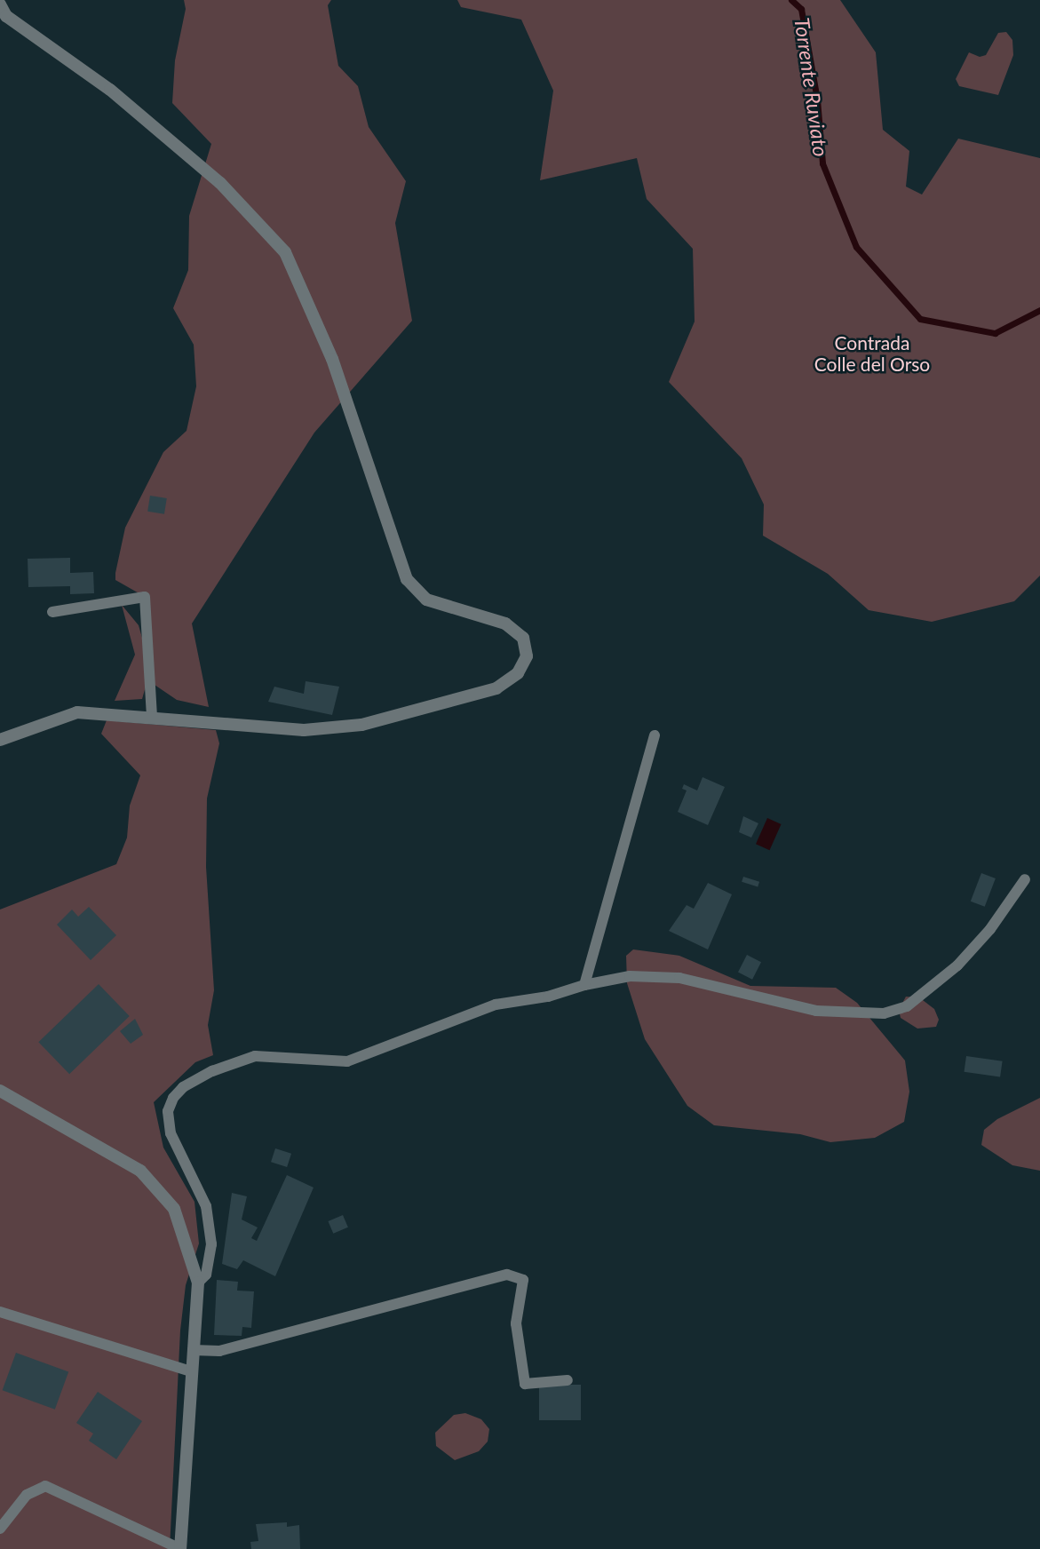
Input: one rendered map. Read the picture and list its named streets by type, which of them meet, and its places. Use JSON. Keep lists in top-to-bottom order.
{
  "water": ["Torrente Ruviato"],
  "parks": ["Contrada Colle del Orso"]
}
